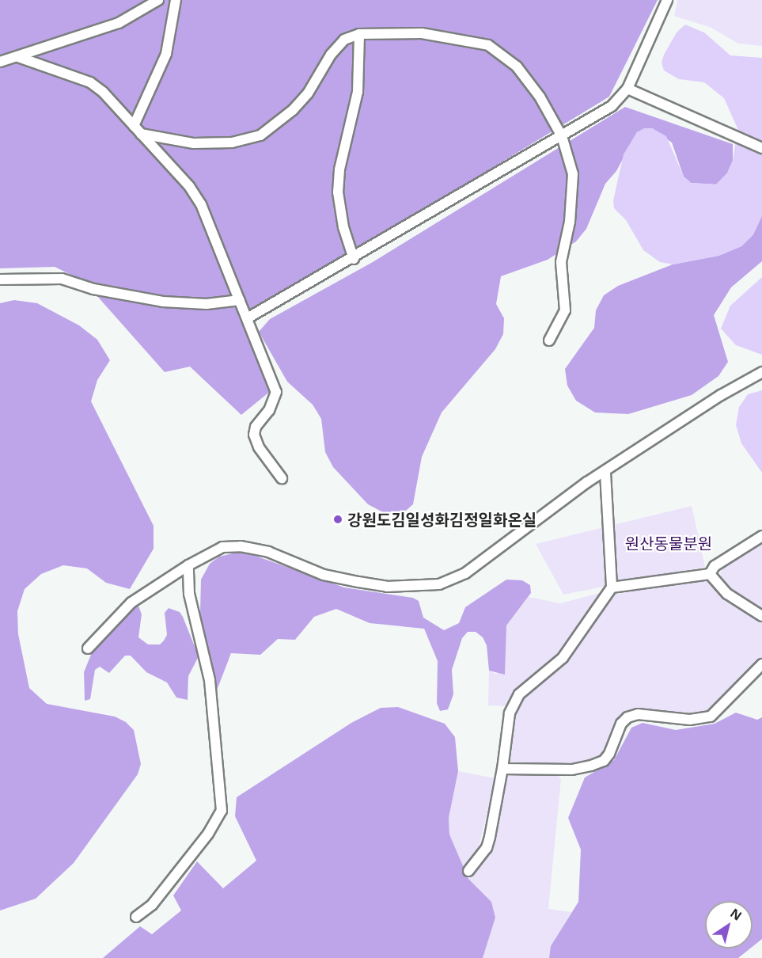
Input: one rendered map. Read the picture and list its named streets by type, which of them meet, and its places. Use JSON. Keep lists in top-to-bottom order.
{
  "parks": ["원산동물분원"],
  "places": ["강원도김일성화김정일화온실"],
  "north": "top right"
}
